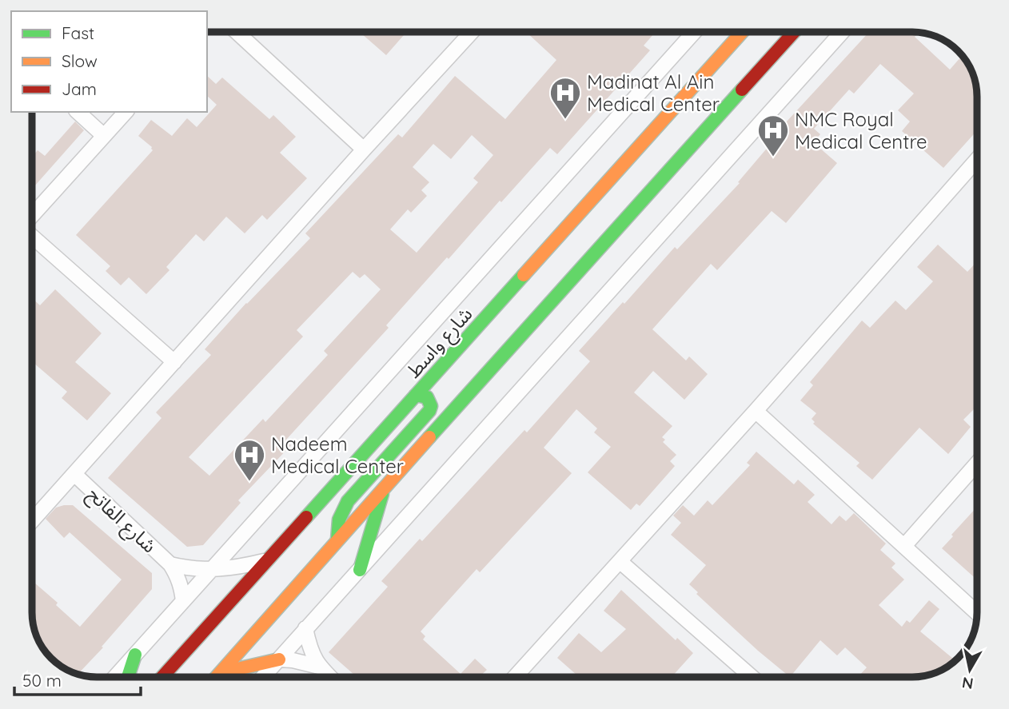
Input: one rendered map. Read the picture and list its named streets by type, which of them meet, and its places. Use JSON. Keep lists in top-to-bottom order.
{
  "streets": {
    "main road": ["شارع واسط"],
    "street": ["شارع الفاتح"]
  },
  "crossings": [
    ["شارع واسط", "شارع الفاتح"]
  ],
  "places": {
    "hospital": ["Madinat Al Ain Medical Center", "NMC Royal Medical Centre", "Nadeem Medical Center"]
  },
  "legend": ["Fast", "Slow", "Jam"],
  "scale_bar": "50 m",
  "north": "bottom"
}
